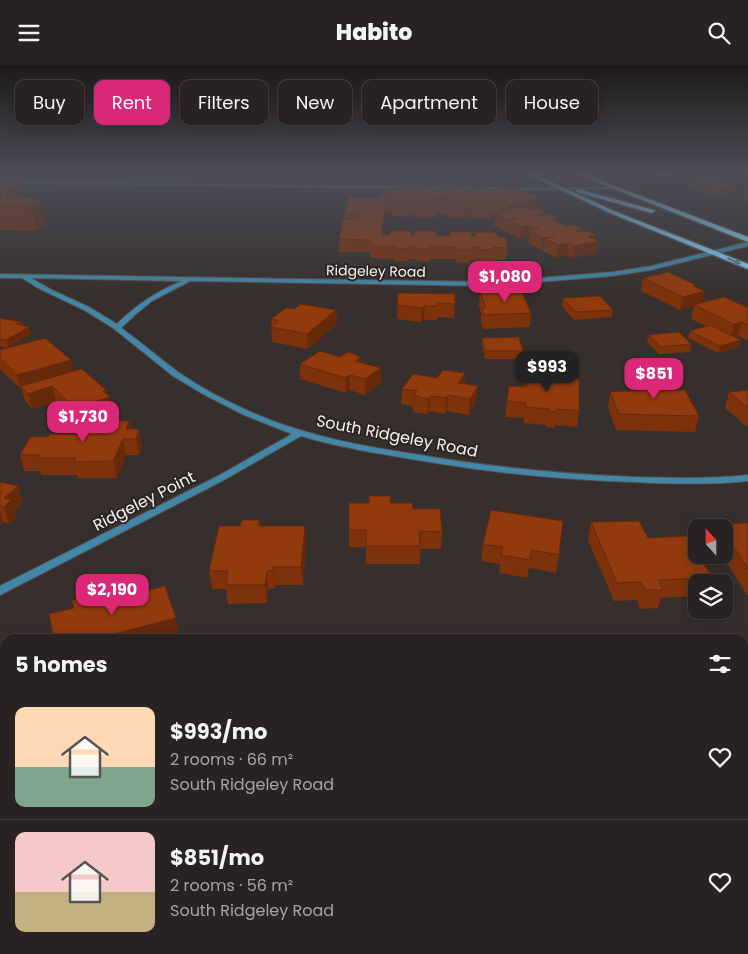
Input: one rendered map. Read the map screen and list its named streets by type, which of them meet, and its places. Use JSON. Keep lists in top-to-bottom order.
{
  "streets": {
    "street": ["Ridgeley Road", "South Ridgeley Road", "Ridgeley Point"]
  },
  "crossings": [
    ["Ridgeley Road", "South Ridgeley Road"],
    ["South Ridgeley Road", "Ridgeley Point"]
  ],
  "north": "top",
  "page": {
    "header": "Habito",
    "chip": [
      "Buy",
      "Rent",
      "Filters",
      "New",
      "Apartment",
      "House"
    ],
    "price": [
      "$1,080",
      "$993",
      "$851",
      "$1,730",
      "$2,190"
    ],
    "heading": "5 homes",
    "list": [
      {
        "name": "$993/mo",
        "note": "2 rooms · 66 m² · South Ridgeley Road"
      },
      {
        "name": "$851/mo",
        "note": "2 rooms · 56 m² · South Ridgeley Road"
      }
    ]
  }
}
